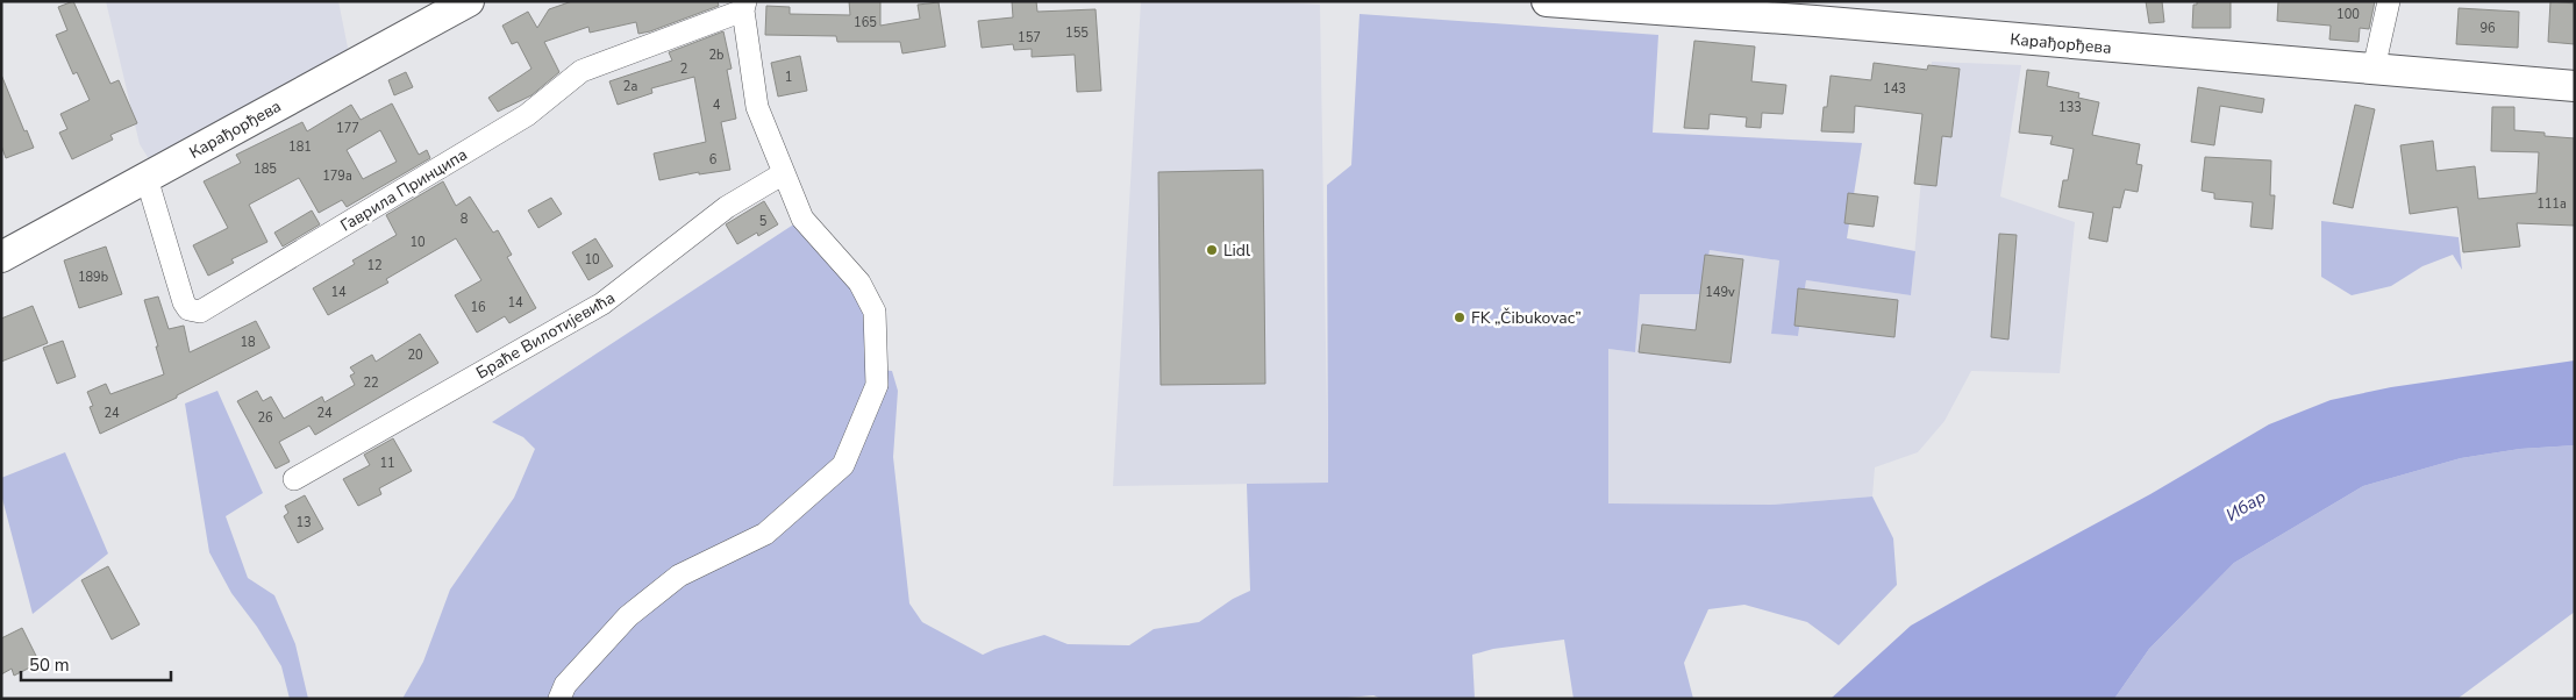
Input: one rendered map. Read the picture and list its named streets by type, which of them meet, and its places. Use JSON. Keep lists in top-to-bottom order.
{
  "streets": {
    "street": ["Карађорђева", "Гаврила Принципа", "Браће Вилотијевића"]
  },
  "crossings": [
    ["Карађорђева", "Гаврила Принципа"]
  ],
  "water": ["Ибар"],
  "places": ["Lidl", "FK „Čibukovac”"],
  "house_numbers": [
    "100",
    "165",
    "96",
    "155",
    "157",
    "2b",
    "2",
    "1",
    "2a",
    "143",
    "4",
    "133",
    "177",
    "181",
    "6",
    "185",
    "179a",
    "111a",
    "8",
    "5",
    "10",
    "10",
    "12",
    "189b",
    "14",
    "149v",
    "14",
    "16",
    "18",
    "20",
    "22",
    "24",
    "24",
    "26",
    "11",
    "13"
  ],
  "scale_bar": "50 m"
}
